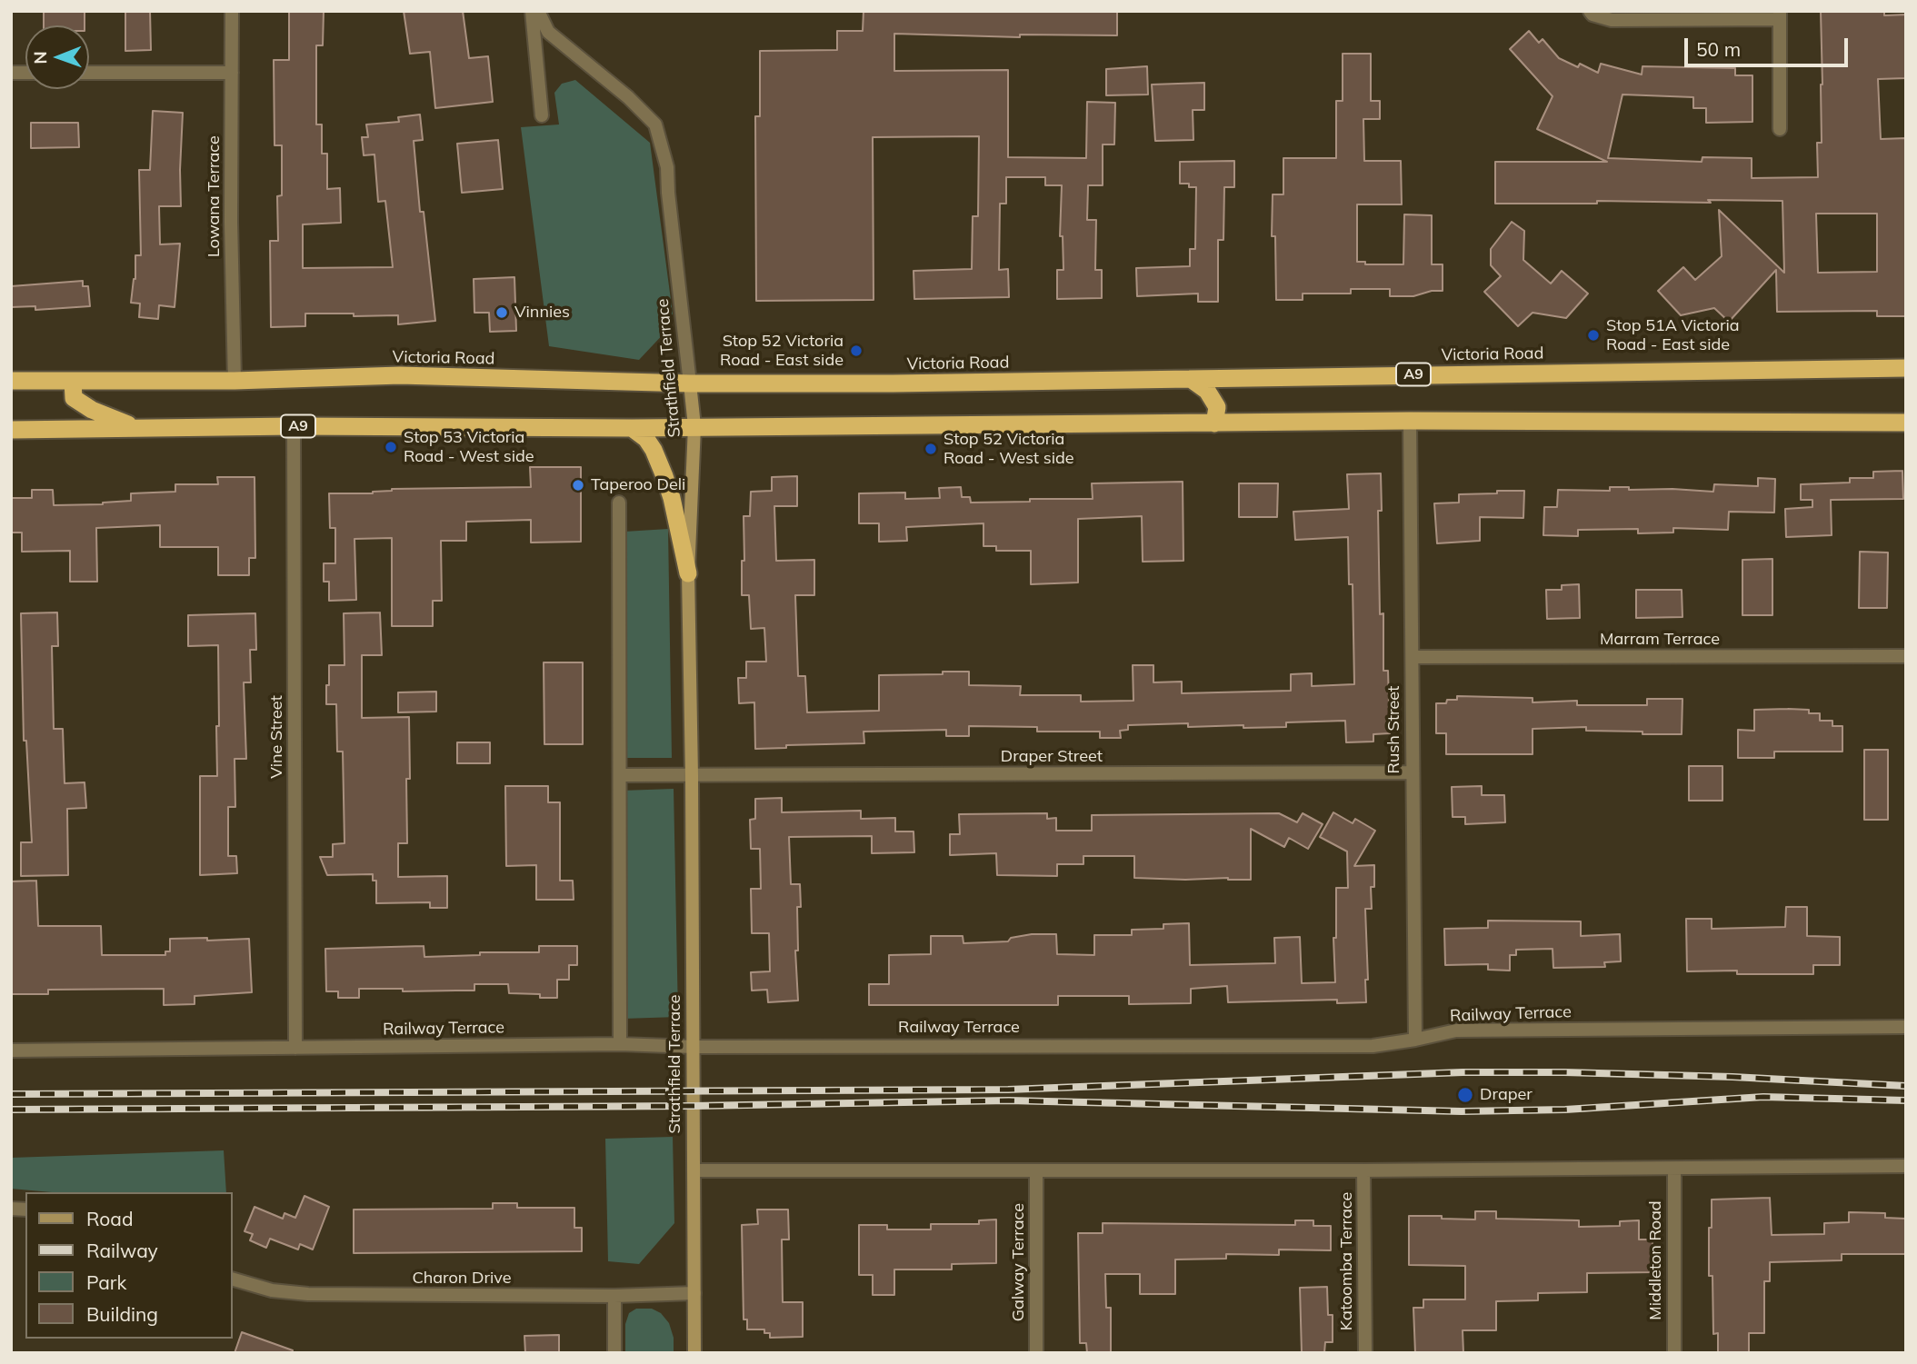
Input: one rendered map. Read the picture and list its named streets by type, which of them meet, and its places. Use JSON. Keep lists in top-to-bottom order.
{
  "streets": {
    "highway": ["Victoria Road", "A9"],
    "main road": ["Strathfield Terrace"],
    "street": [
      "Lowana Terrace",
      "Marram Terrace",
      "Rush Street",
      "Vine Street",
      "Draper Street",
      "Railway Terrace",
      "Middleton Road",
      "Katoomba Terrace",
      "Galway Terrace",
      "Charon Drive"
    ]
  },
  "crossings": [
    ["Lowana Terrace", "Victoria Road"],
    ["Victoria Road", "Strathfield Terrace"],
    ["Strathfield Terrace", "A9"],
    ["Strathfield Terrace", "Draper Street"],
    ["Strathfield Terrace", "Railway Terrace"],
    ["Strathfield Terrace", "Charon Drive"],
    ["A9", "Rush Street"],
    ["A9", "Vine Street"],
    ["Marram Terrace", "Rush Street"],
    ["Rush Street", "Draper Street"],
    ["Rush Street", "Railway Terrace"],
    ["Vine Street", "Railway Terrace"]
  ],
  "places": [
    "Vinnies",
    "Stop 51A Victoria Road - East side",
    "Stop 52 Victoria Road - East side",
    "Stop 53 Victoria Road - West side",
    "Stop 52 Victoria Road - West side",
    "Taperoo Deli",
    "Draper"
  ],
  "legend": [
    "Road",
    "Railway",
    "Park",
    "Building"
  ],
  "scale_bar": "50 m",
  "north": "left"
}
